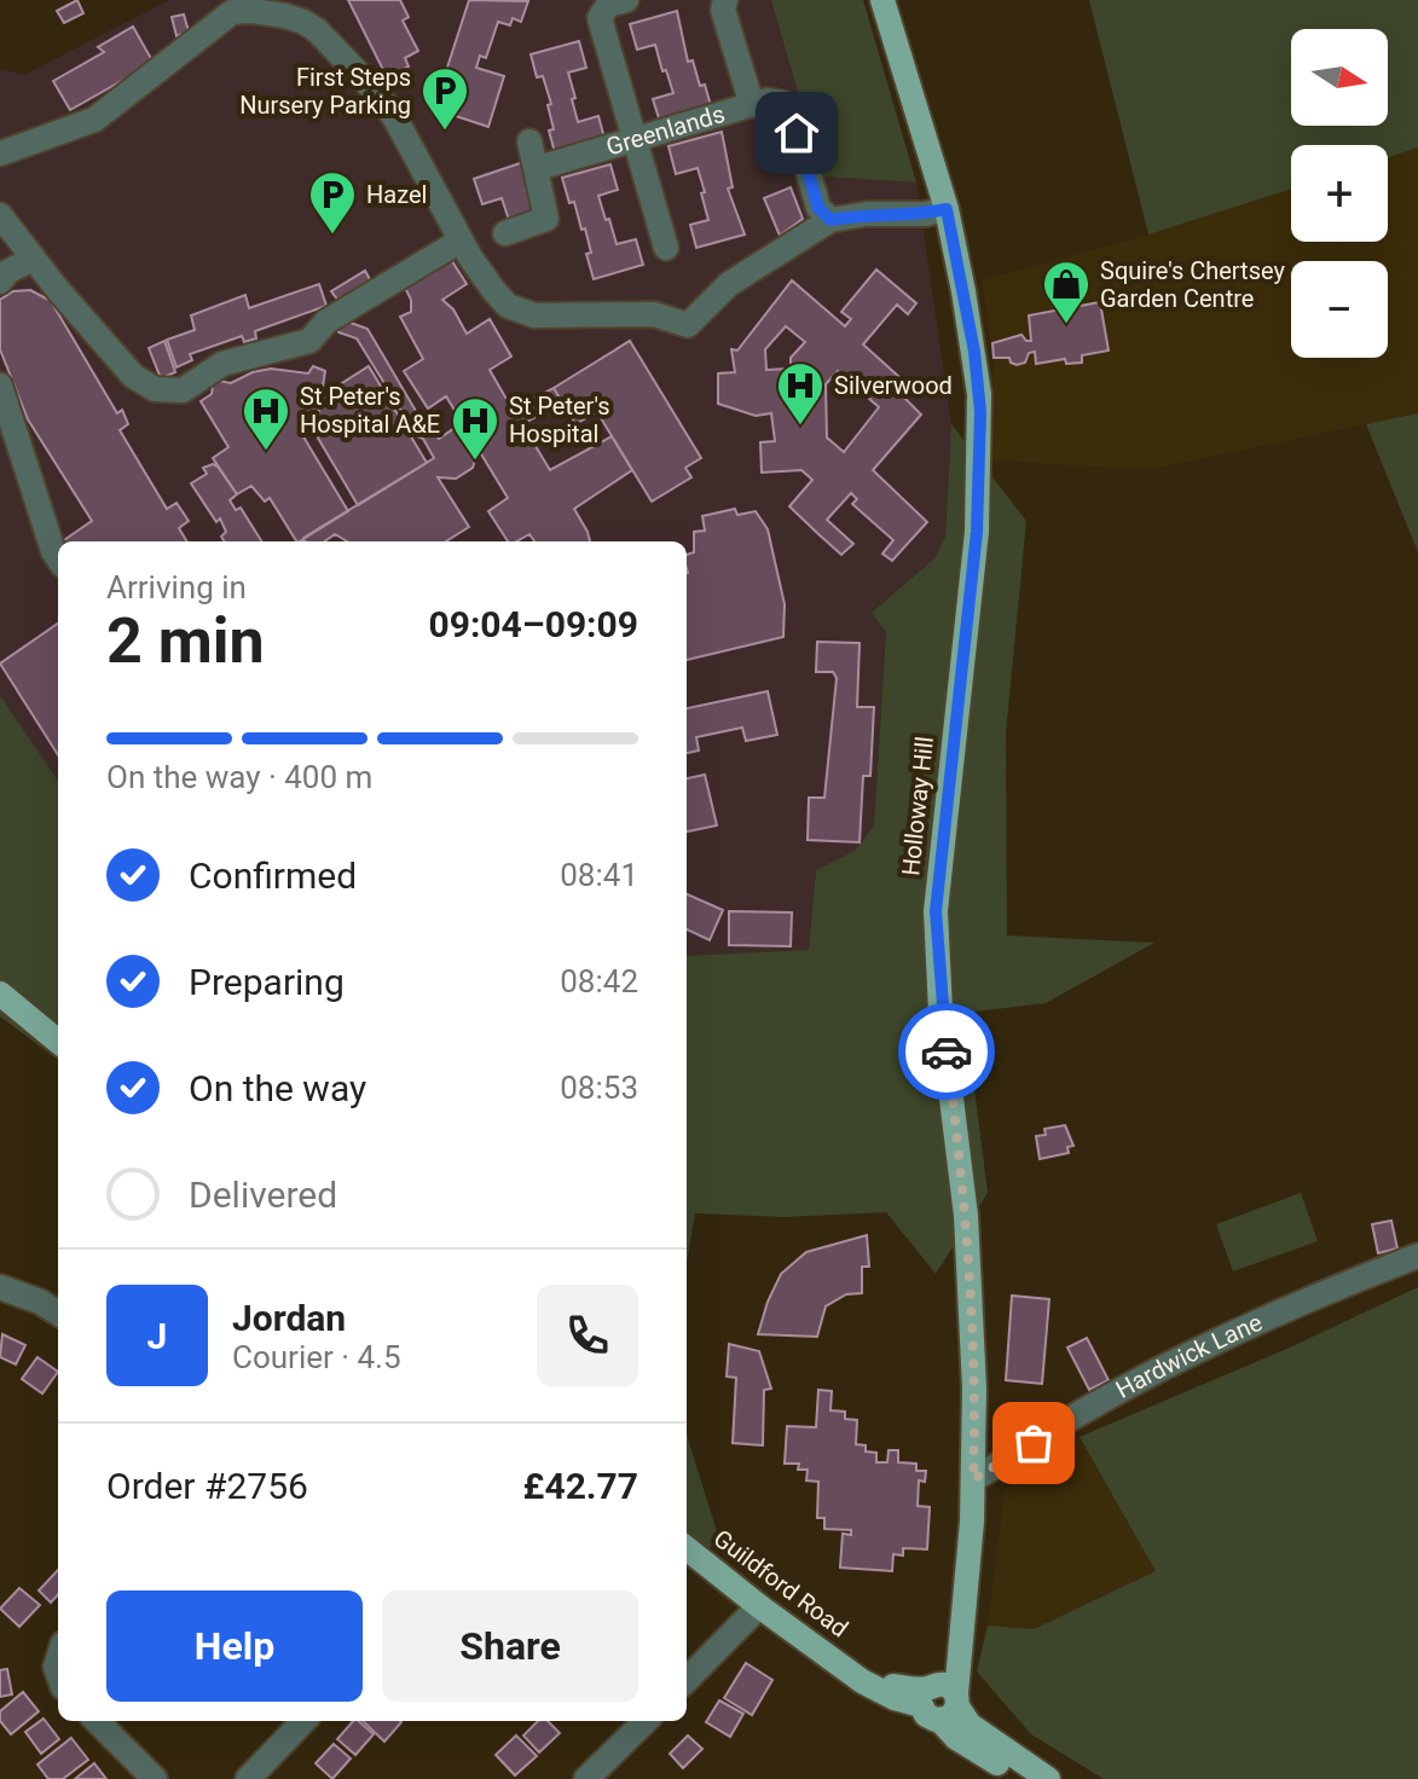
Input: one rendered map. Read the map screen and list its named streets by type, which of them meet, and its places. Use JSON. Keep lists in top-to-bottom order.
{
  "streets": {
    "main road": ["Holloway Hill", "Guildford Road"],
    "street": ["Greenlands", "Hardwick Lane"]
  },
  "crossings": [
    ["Holloway Hill", "Hardwick Lane"],
    ["Holloway Hill", "Guildford Road"]
  ],
  "places": {
    "parking": ["First Steps Nursery Parking", "Hazel"],
    "shop": ["Squire's Chertsey Garden Centre"],
    "hospital": ["Silverwood", "St Peter's Hospital A&E", "St Peter's Hospital"]
  },
  "north": "right",
  "page": {
    "map_buttons": ["+", "−"],
    "heading": ["2 min", "Arriving in", "09:04–09:09"],
    "panel": [
      "Jordan",
      "Courier · 4.5",
      "Order #2756",
      "£42.77"
    ],
    "bar": "On the way · 400 m",
    "list": [
      ["Confirmed", "08:41"],
      ["Preparing", "08:42"],
      ["On the way", "08:53"],
      "Delivered"
    ],
    "round": "J",
    "buttons": ["Help", "Share"]
  }
}
